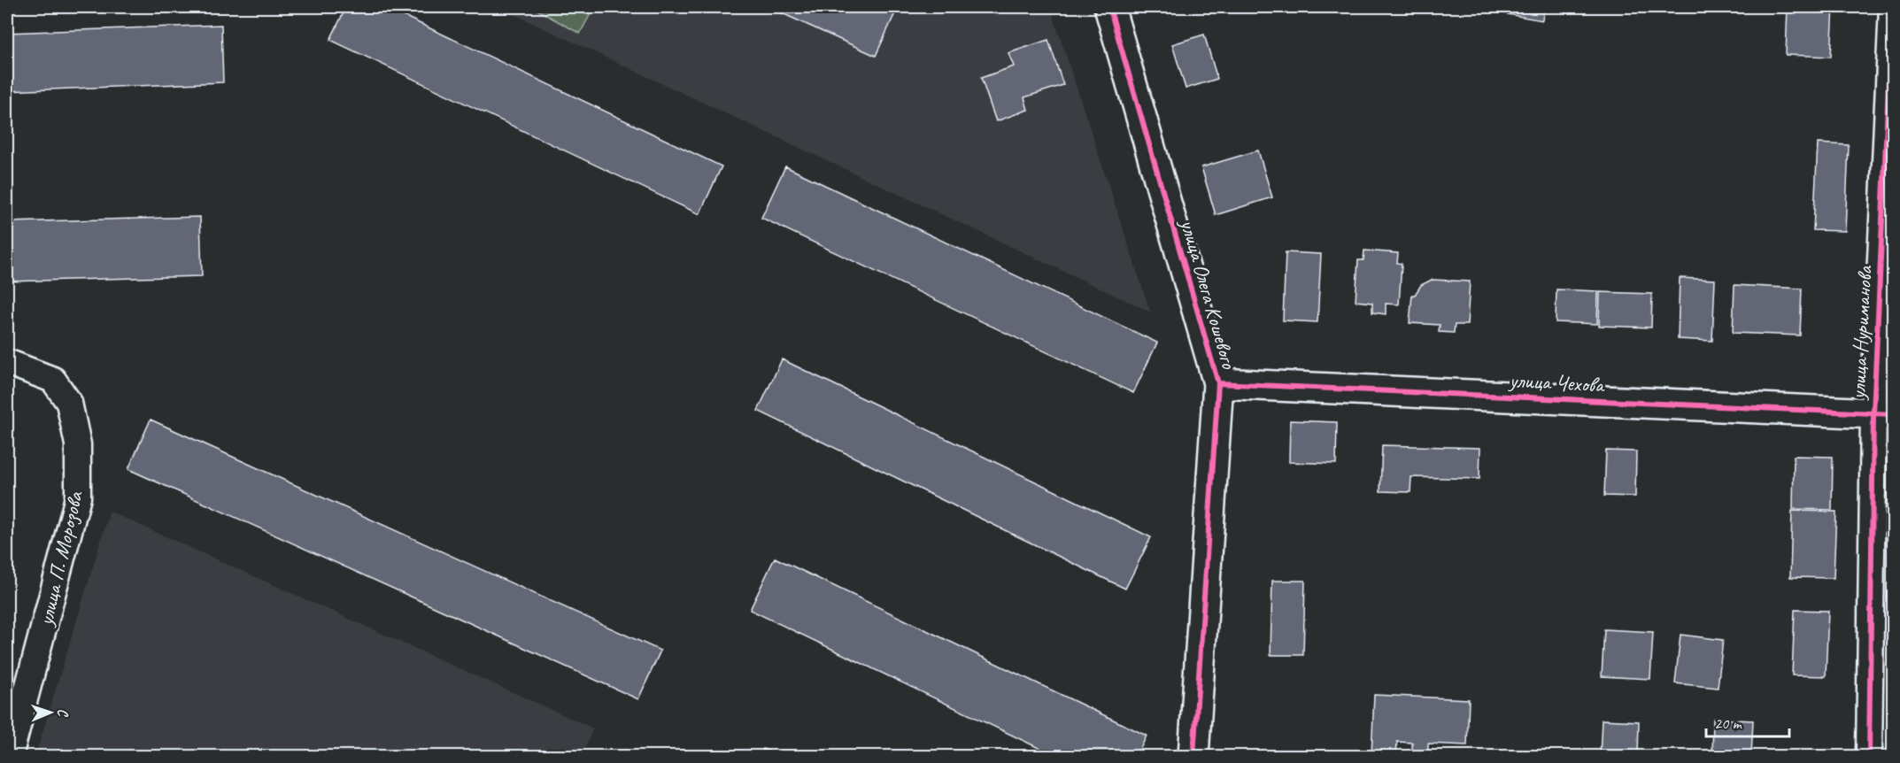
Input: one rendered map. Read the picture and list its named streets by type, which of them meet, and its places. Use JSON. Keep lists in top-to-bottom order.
{
  "streets": {
    "street": [
      "улица Олега Кошевого",
      "улица Нуриманова",
      "улица Чехова",
      "улица П. Морозова"
    ]
  },
  "crossings": [
    ["улица Олега Кошевого", "улица Чехова"],
    ["улица Нуриманова", "улица Чехова"]
  ],
  "scale_bar": "20 m",
  "north": "right"
}
